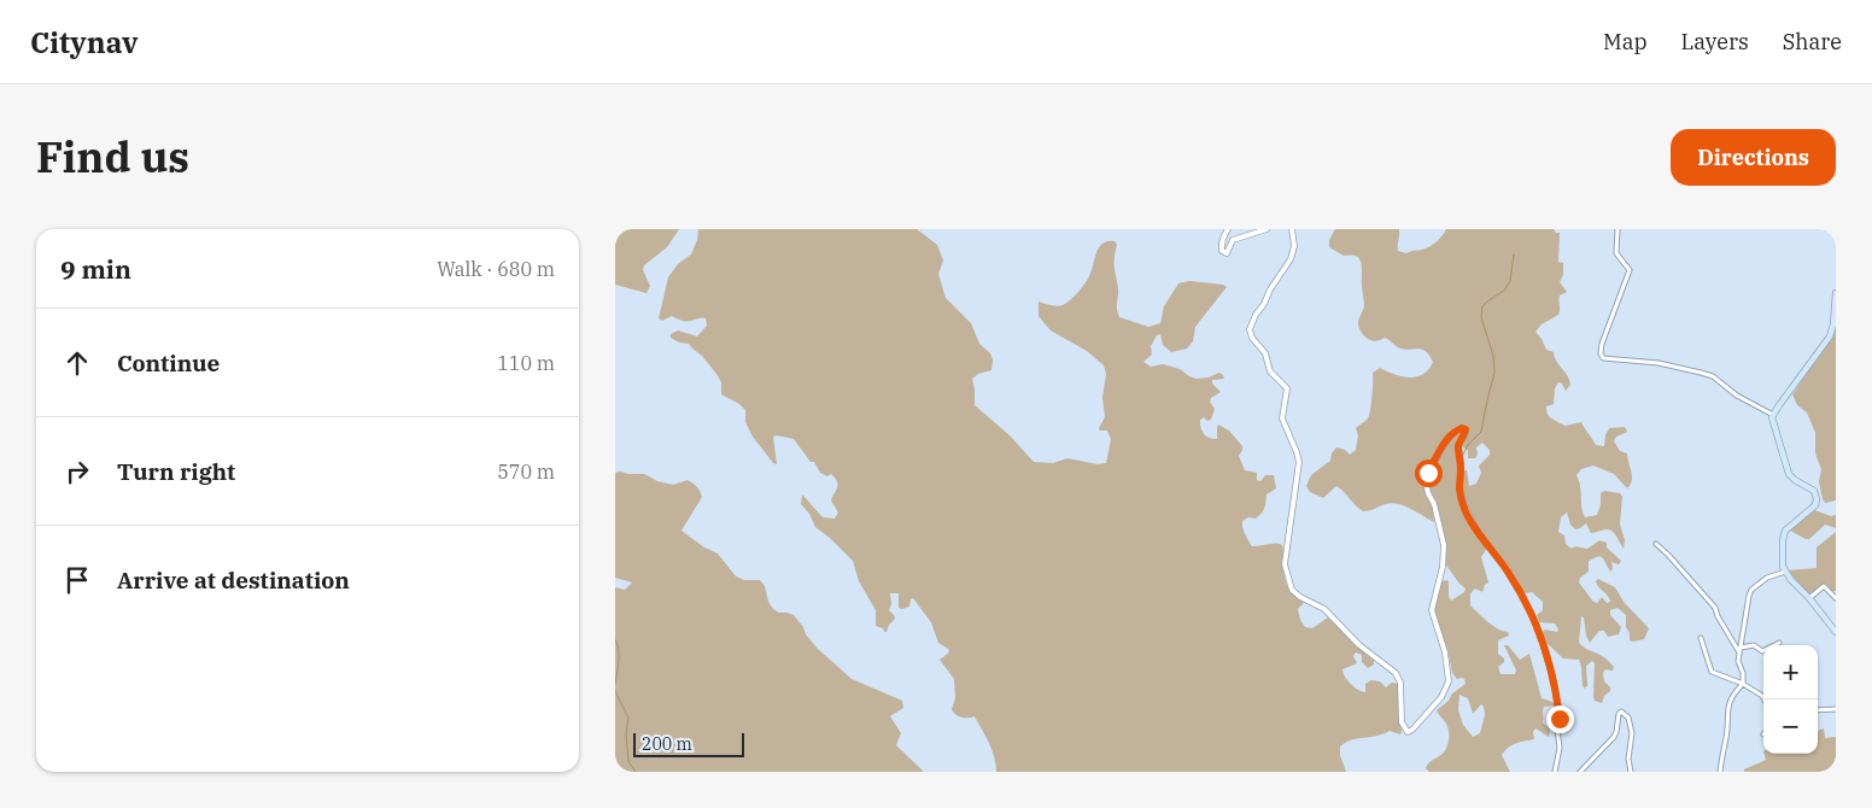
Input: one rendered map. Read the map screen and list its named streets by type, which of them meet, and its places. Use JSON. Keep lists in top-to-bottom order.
{
  "scale_bar": "200 m",
  "page": {
    "header": "Citynav",
    "nav": ["Map", "Layers", "Share"],
    "title": "Find us",
    "buttons": "Directions",
    "heading": ["9 min", "Walk · 680 m"],
    "list": [
      ["Continue", "110 m"],
      ["Turn right", "570 m"],
      "Arrive at destination"
    ],
    "map_buttons": ["+", "−"],
    "scale": "200 m"
  }
}
